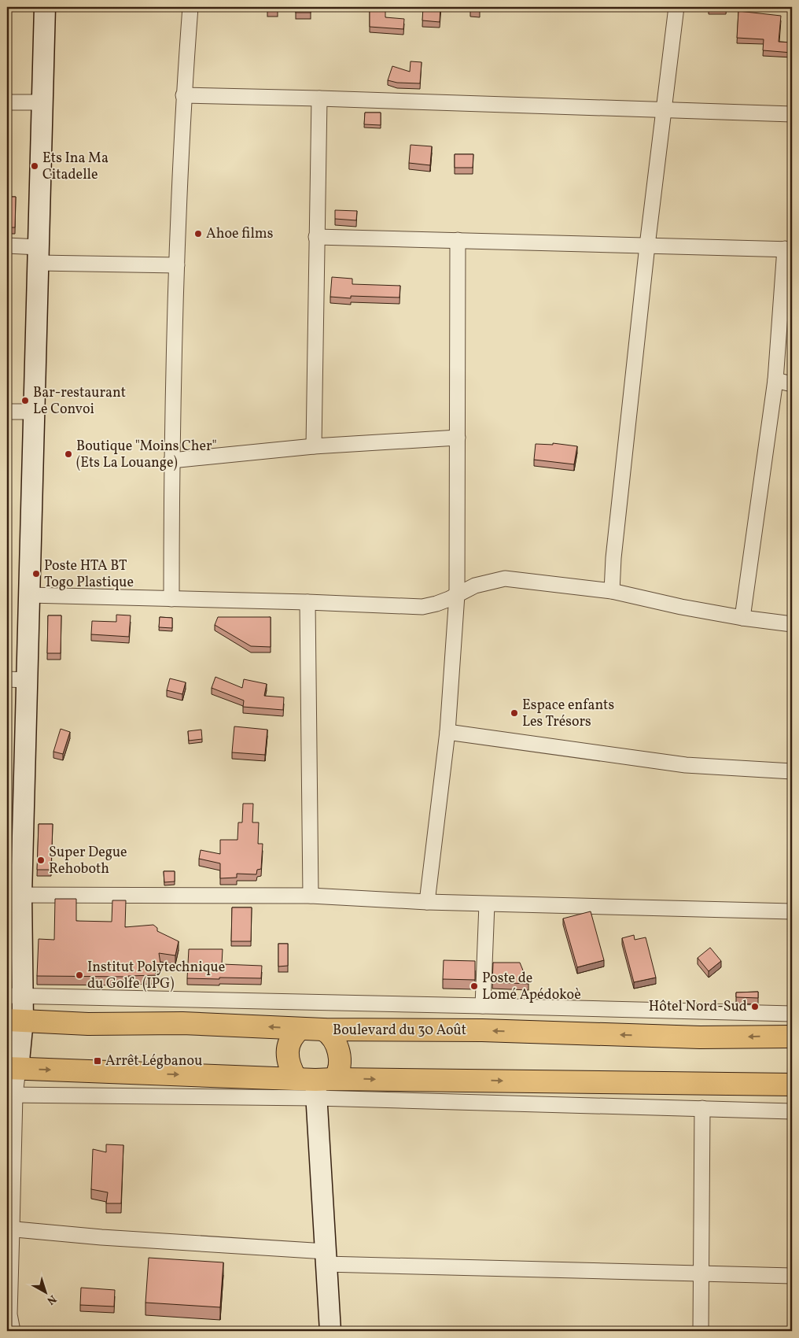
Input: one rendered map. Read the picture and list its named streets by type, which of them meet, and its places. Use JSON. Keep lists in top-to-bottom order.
{
  "streets": {
    "highway": ["Boulevard du 30 Août"]
  },
  "places": {
    "other": [
      "Ets Ina Ma Citadelle",
      "Ahoe films",
      "Bar-restaurant Le Convoi",
      "Boutique \"Moins Cher\" (Ets La Louange)",
      "Poste HTA BT Togo Plastique",
      "Espace enfants Les Trésors",
      "Super Degue Rehoboth",
      "Institut Polytechnique du Golfe (IPG)",
      "Poste de Lomé Apédokoè",
      "Hôtel Nord-Sud"
    ],
    "transit": ["Arrêt Légbanou"]
  },
  "north": "bottom right"
}
